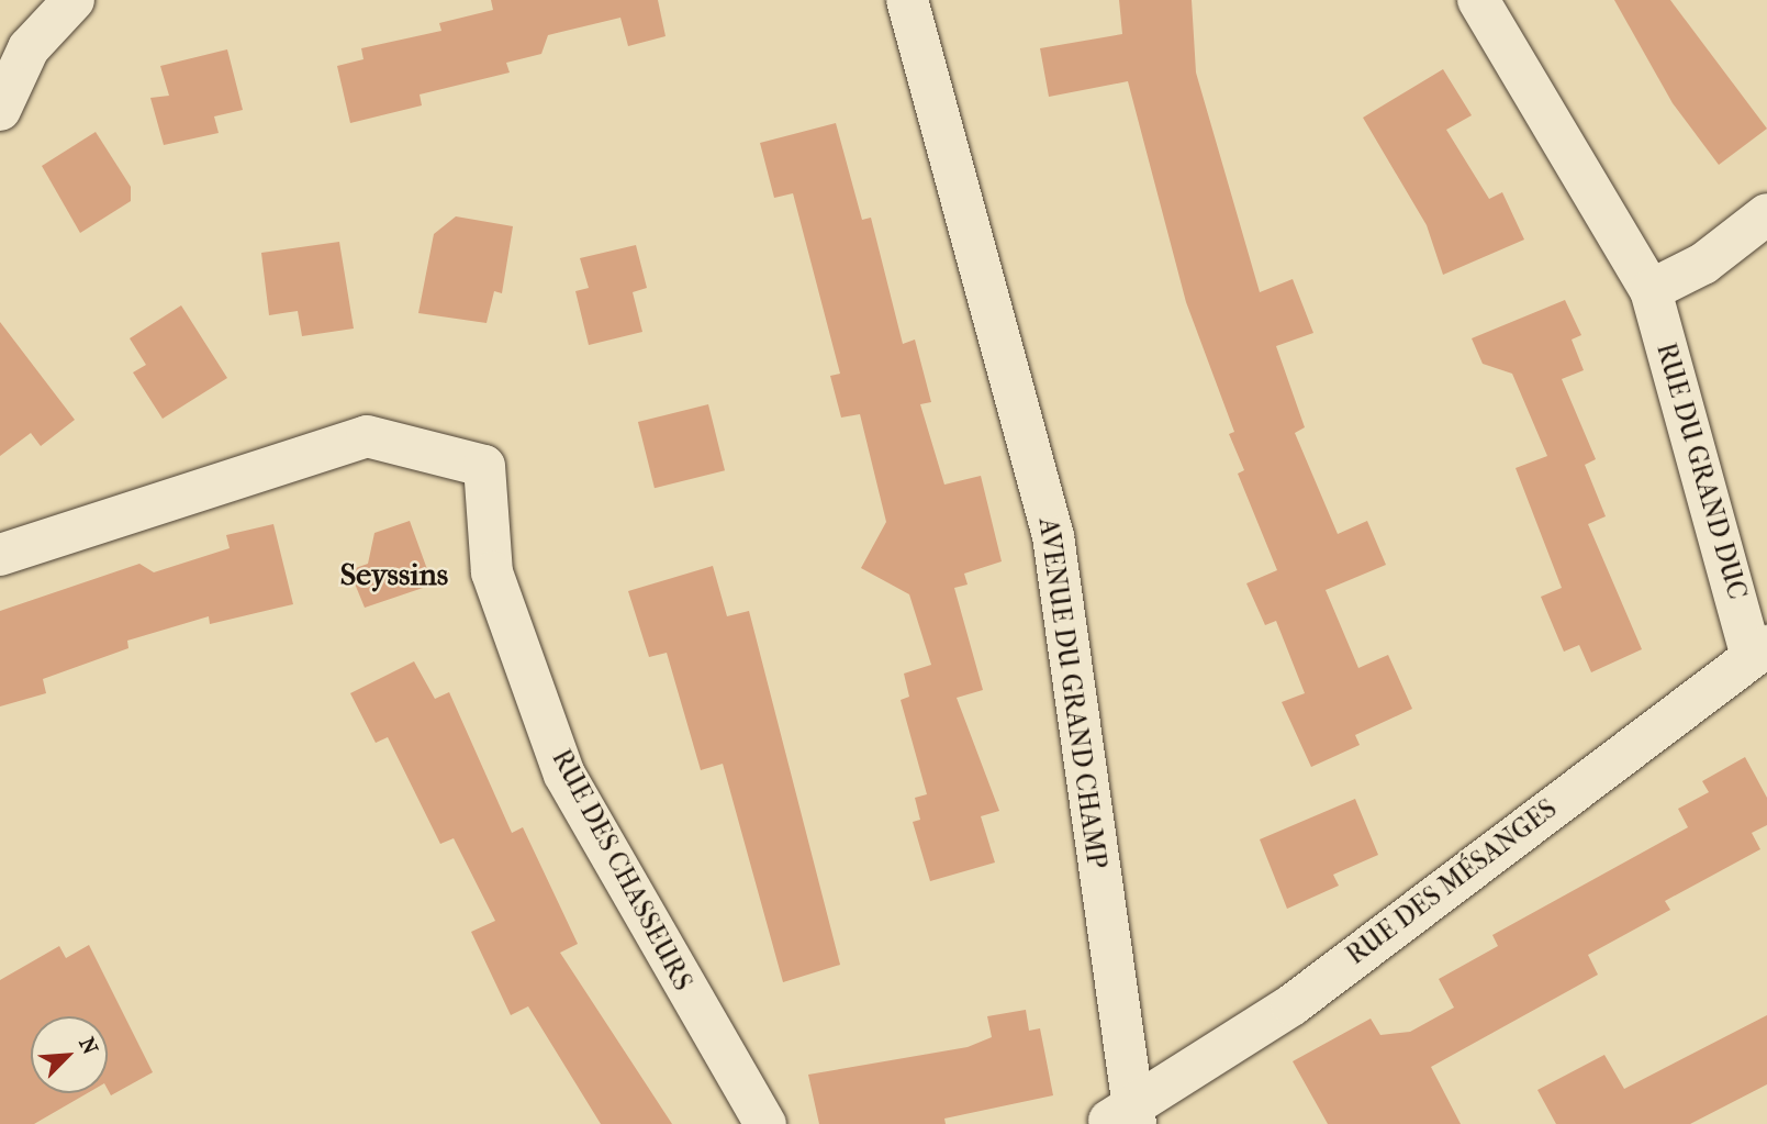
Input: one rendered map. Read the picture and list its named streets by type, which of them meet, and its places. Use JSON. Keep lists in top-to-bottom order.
{
  "streets": {
    "street": [
      "RUE DU GRAND DUC",
      "AVENUE DU GRAND CHAMP",
      "RUE DES CHASSEURS",
      "RUE DES MÉSANGES"
    ]
  },
  "crossings": [
    ["RUE DU GRAND DUC", "RUE DES MÉSANGES"],
    ["AVENUE DU GRAND CHAMP", "RUE DES MÉSANGES"]
  ],
  "districts": ["Seyssins"],
  "north": "top right"
}
